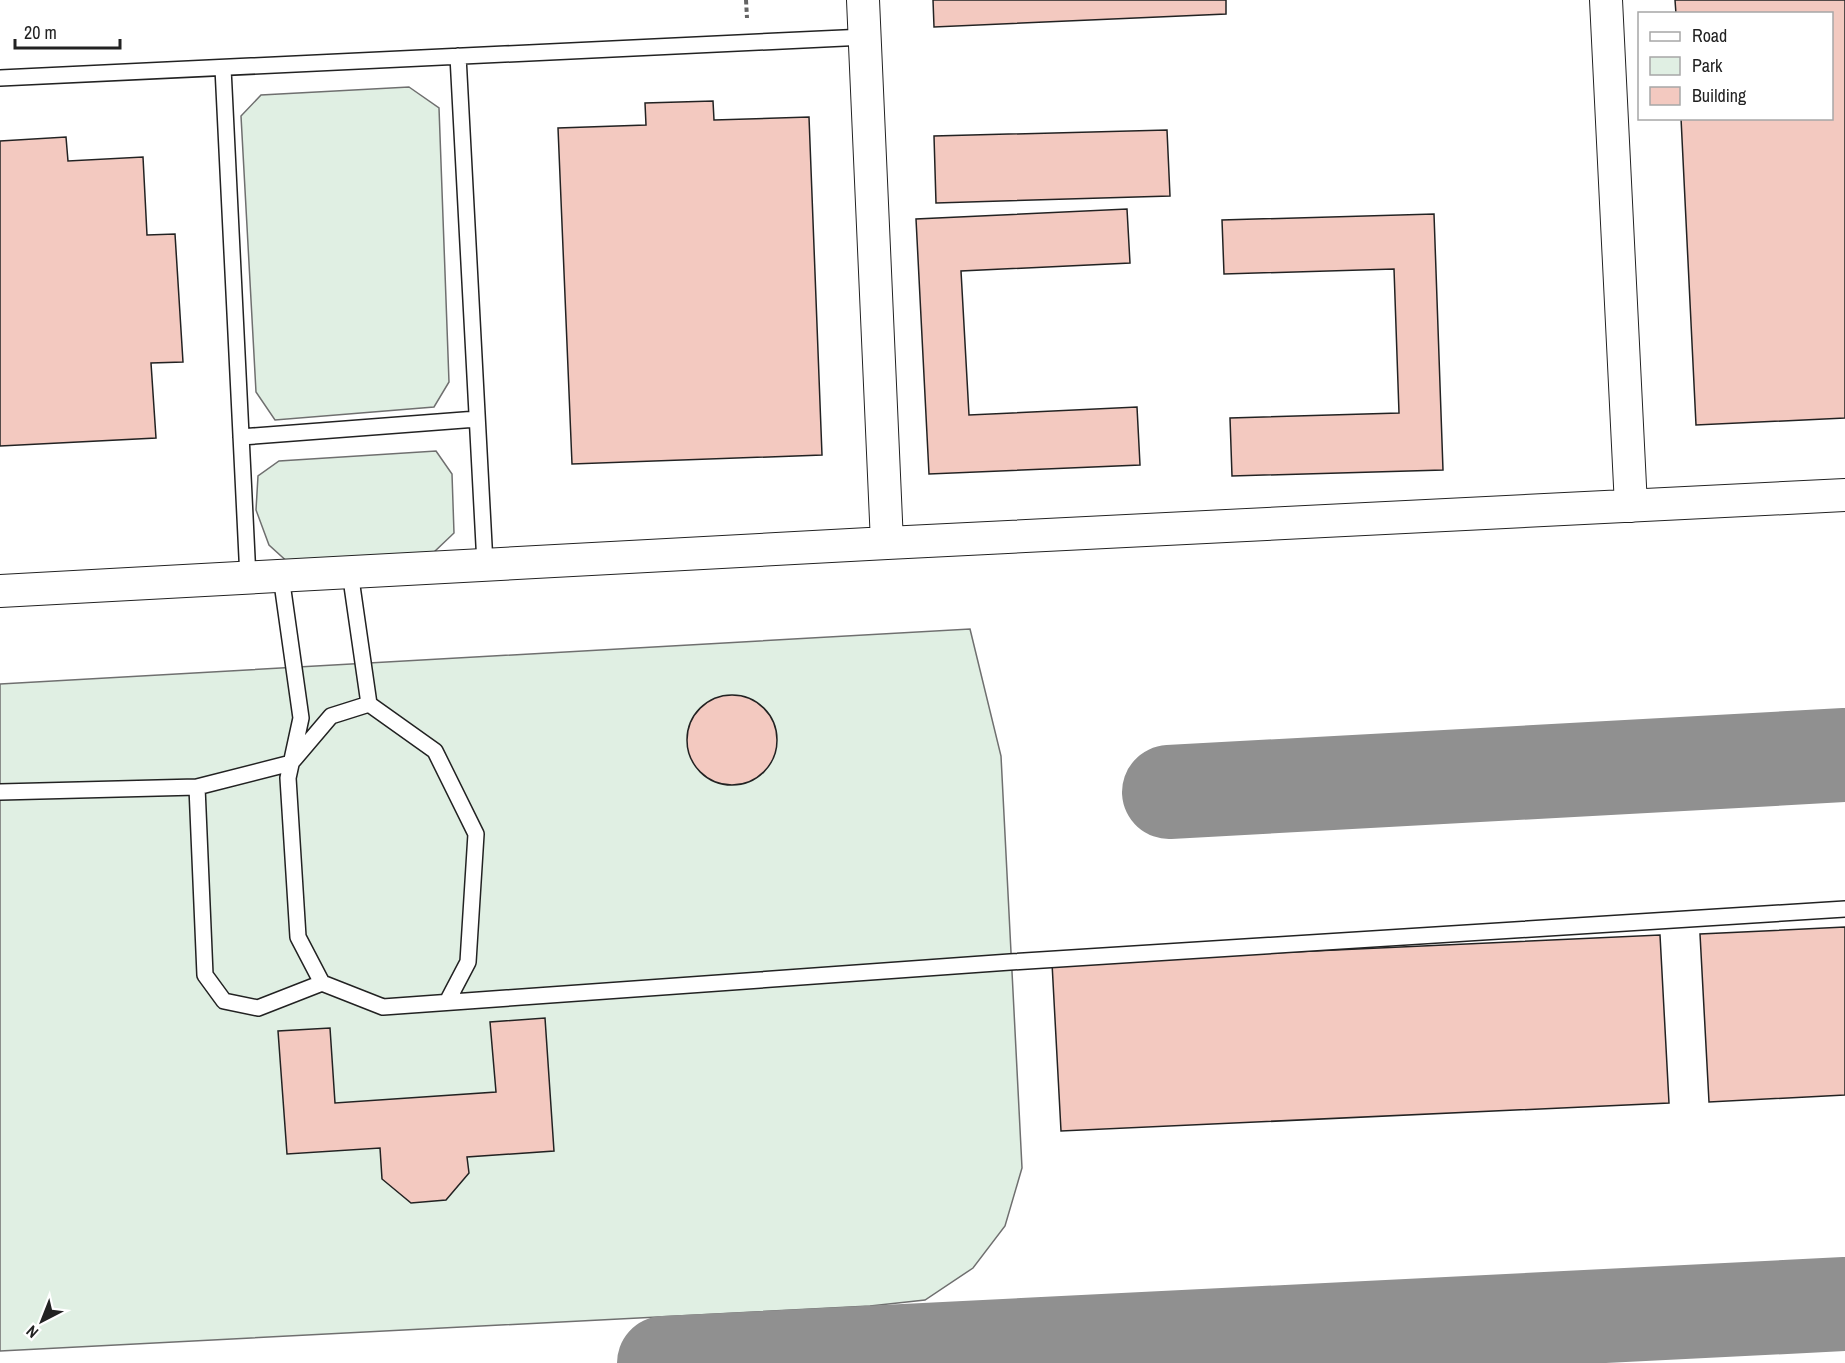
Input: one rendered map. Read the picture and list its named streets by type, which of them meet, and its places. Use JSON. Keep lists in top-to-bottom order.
{
  "legend": ["Road", "Park", "Building"],
  "scale_bar": "20 m",
  "north": "bottom left"
}
